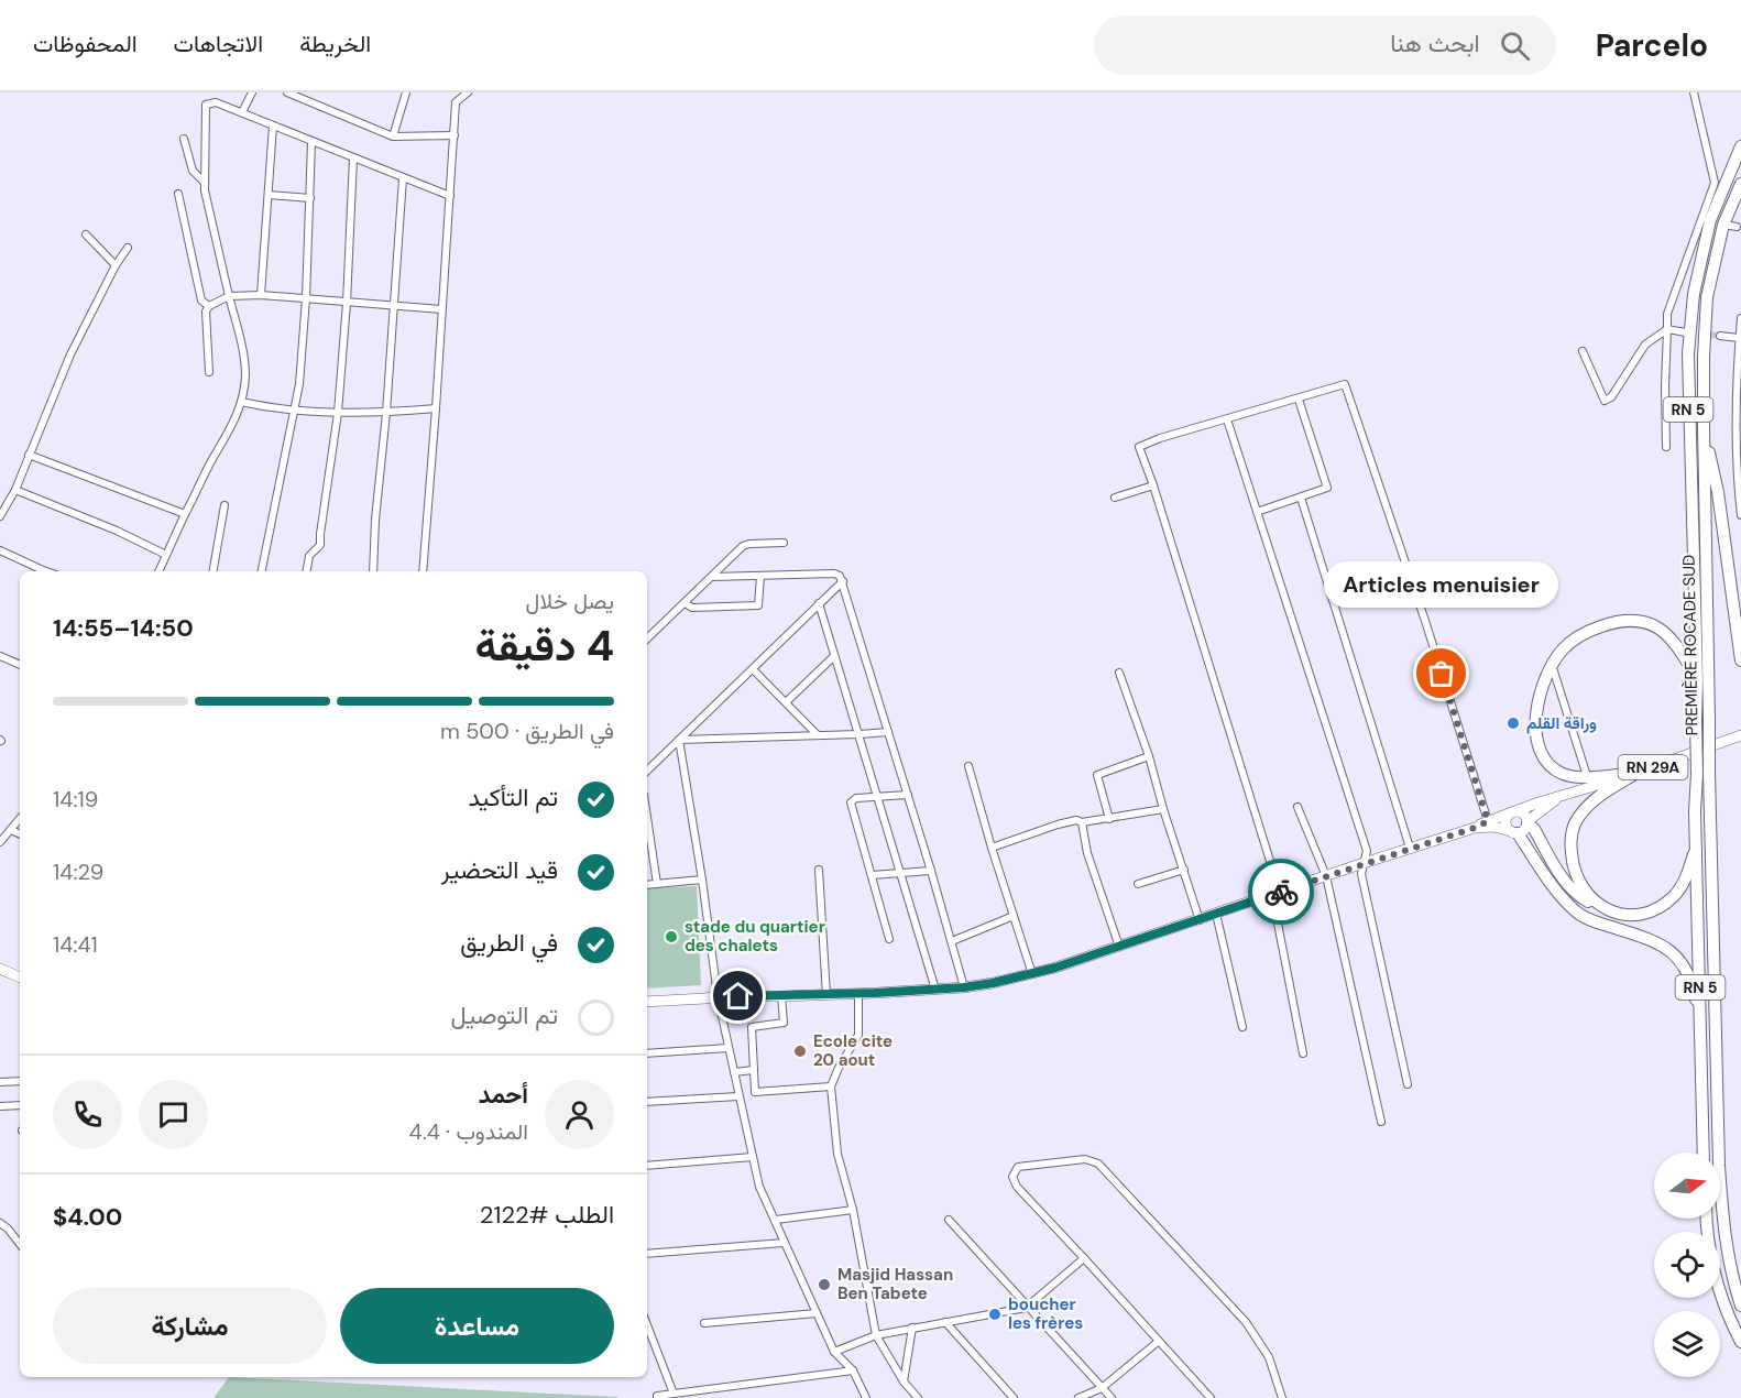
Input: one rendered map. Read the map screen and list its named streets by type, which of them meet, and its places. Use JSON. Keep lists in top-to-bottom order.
{
  "streets": {
    "highway": ["RN 5", "PREMIÈRE ROCADE SUD"],
    "main road": ["RN 29A"]
  },
  "places": [
    "Articles menuisier",
    "وراقة القلم",
    "stade du quartier des chalets",
    "Ecole cite 20 aout",
    "Masjid Hassan Ben Tabete",
    "boucher les frères"
  ],
  "north": "right",
  "page": {
    "header": "Parcelo",
    "search": "ابحث هنا",
    "nav": ["الخريطة", "الاتجاهات", "المحفوظات"],
    "bubble": "Articles menuisier",
    "heading": ["4 دقيقة", "يصل خلال", "14:50–14:55"],
    "panel": [
      "أحمد",
      "المندوب · 4.4",
      "الطلب #2122",
      "$4.00"
    ],
    "bar": "في الطريق · 500 m",
    "list": [
      ["تم التأكيد", "14:19"],
      ["قيد التحضير", "14:29"],
      ["في الطريق", "14:41"],
      "تم التوصيل"
    ],
    "buttons": ["مساعدة", "مشاركة"]
  }
}
